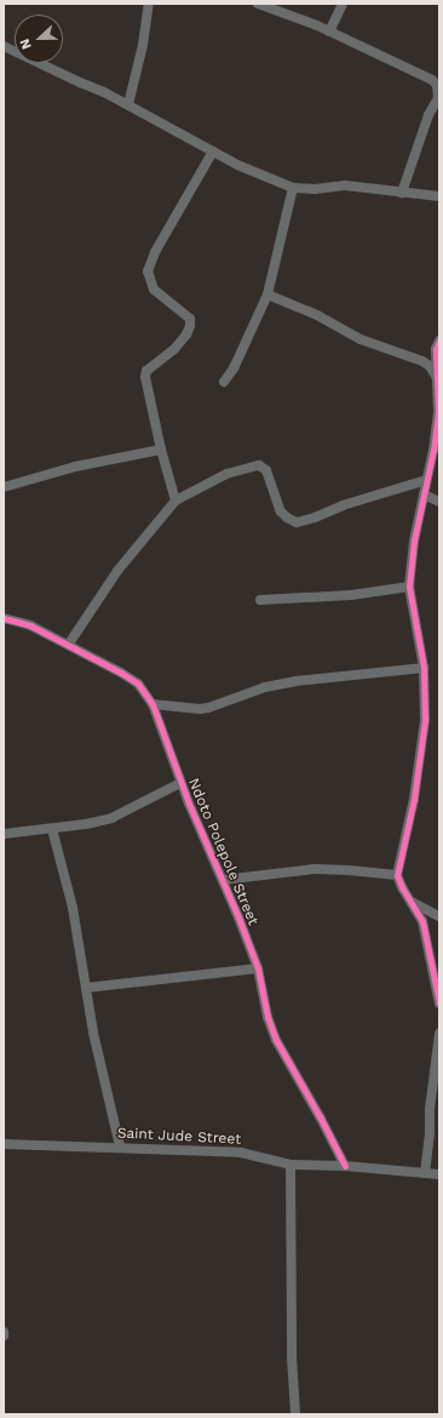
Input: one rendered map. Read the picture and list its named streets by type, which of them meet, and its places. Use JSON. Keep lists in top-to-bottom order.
{
  "streets": {
    "street": ["Ndoto Polepole Street", "Saint Jude Street"]
  },
  "crossings": [
    ["Ndoto Polepole Street", "Saint Jude Street"]
  ],
  "north": "left"
}
